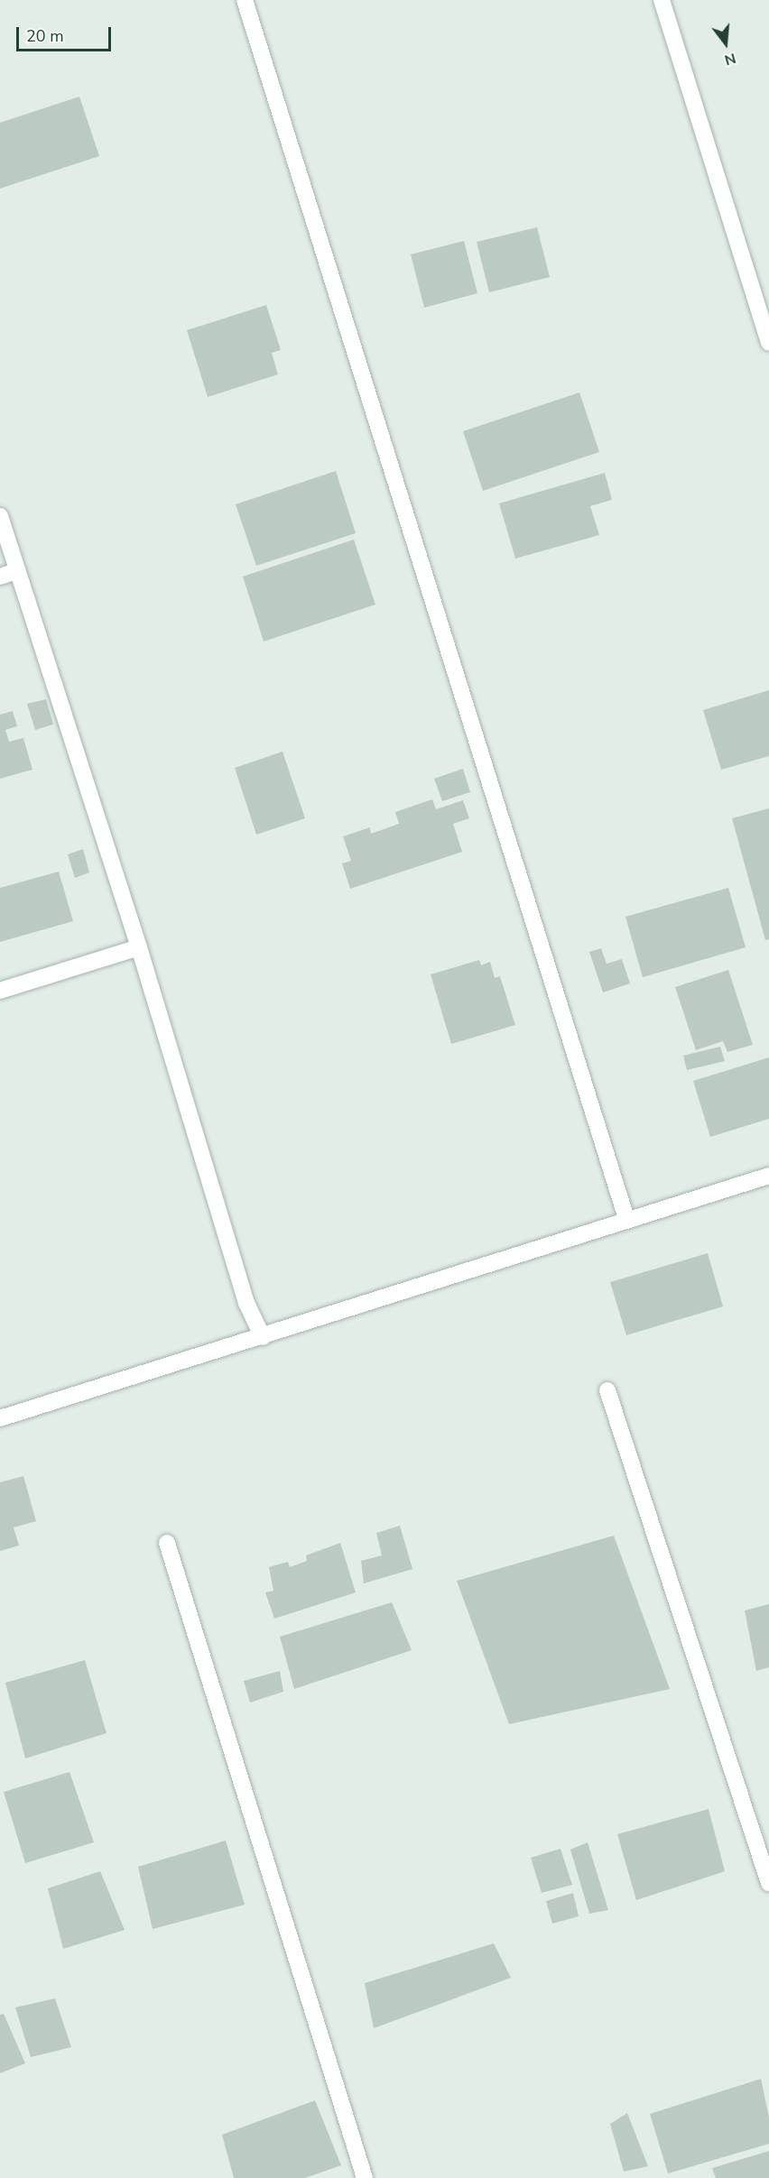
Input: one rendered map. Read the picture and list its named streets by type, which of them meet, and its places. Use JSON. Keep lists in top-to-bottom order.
{
  "scale_bar": "20 m",
  "north": "bottom"
}
